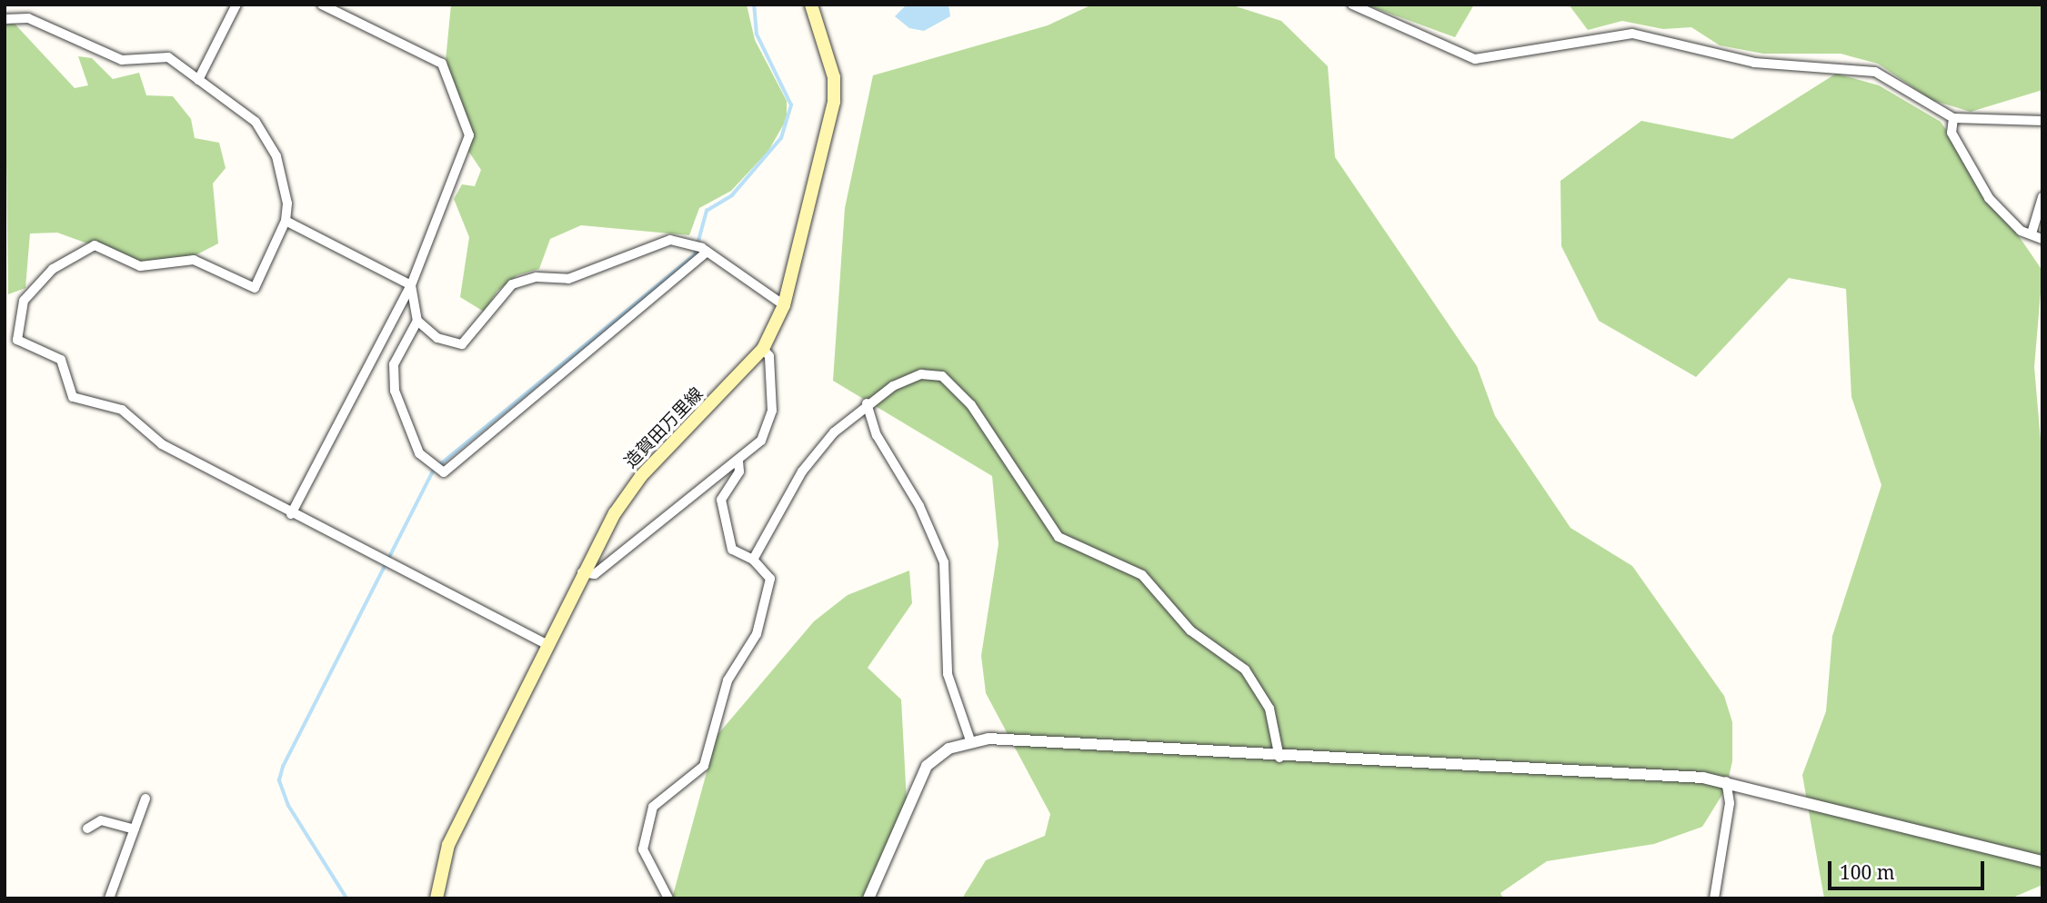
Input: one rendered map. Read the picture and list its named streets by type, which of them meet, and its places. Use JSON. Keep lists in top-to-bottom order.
{
  "streets": {
    "main road": ["造賀田万里線"]
  },
  "scale_bar": "100 m"
}
